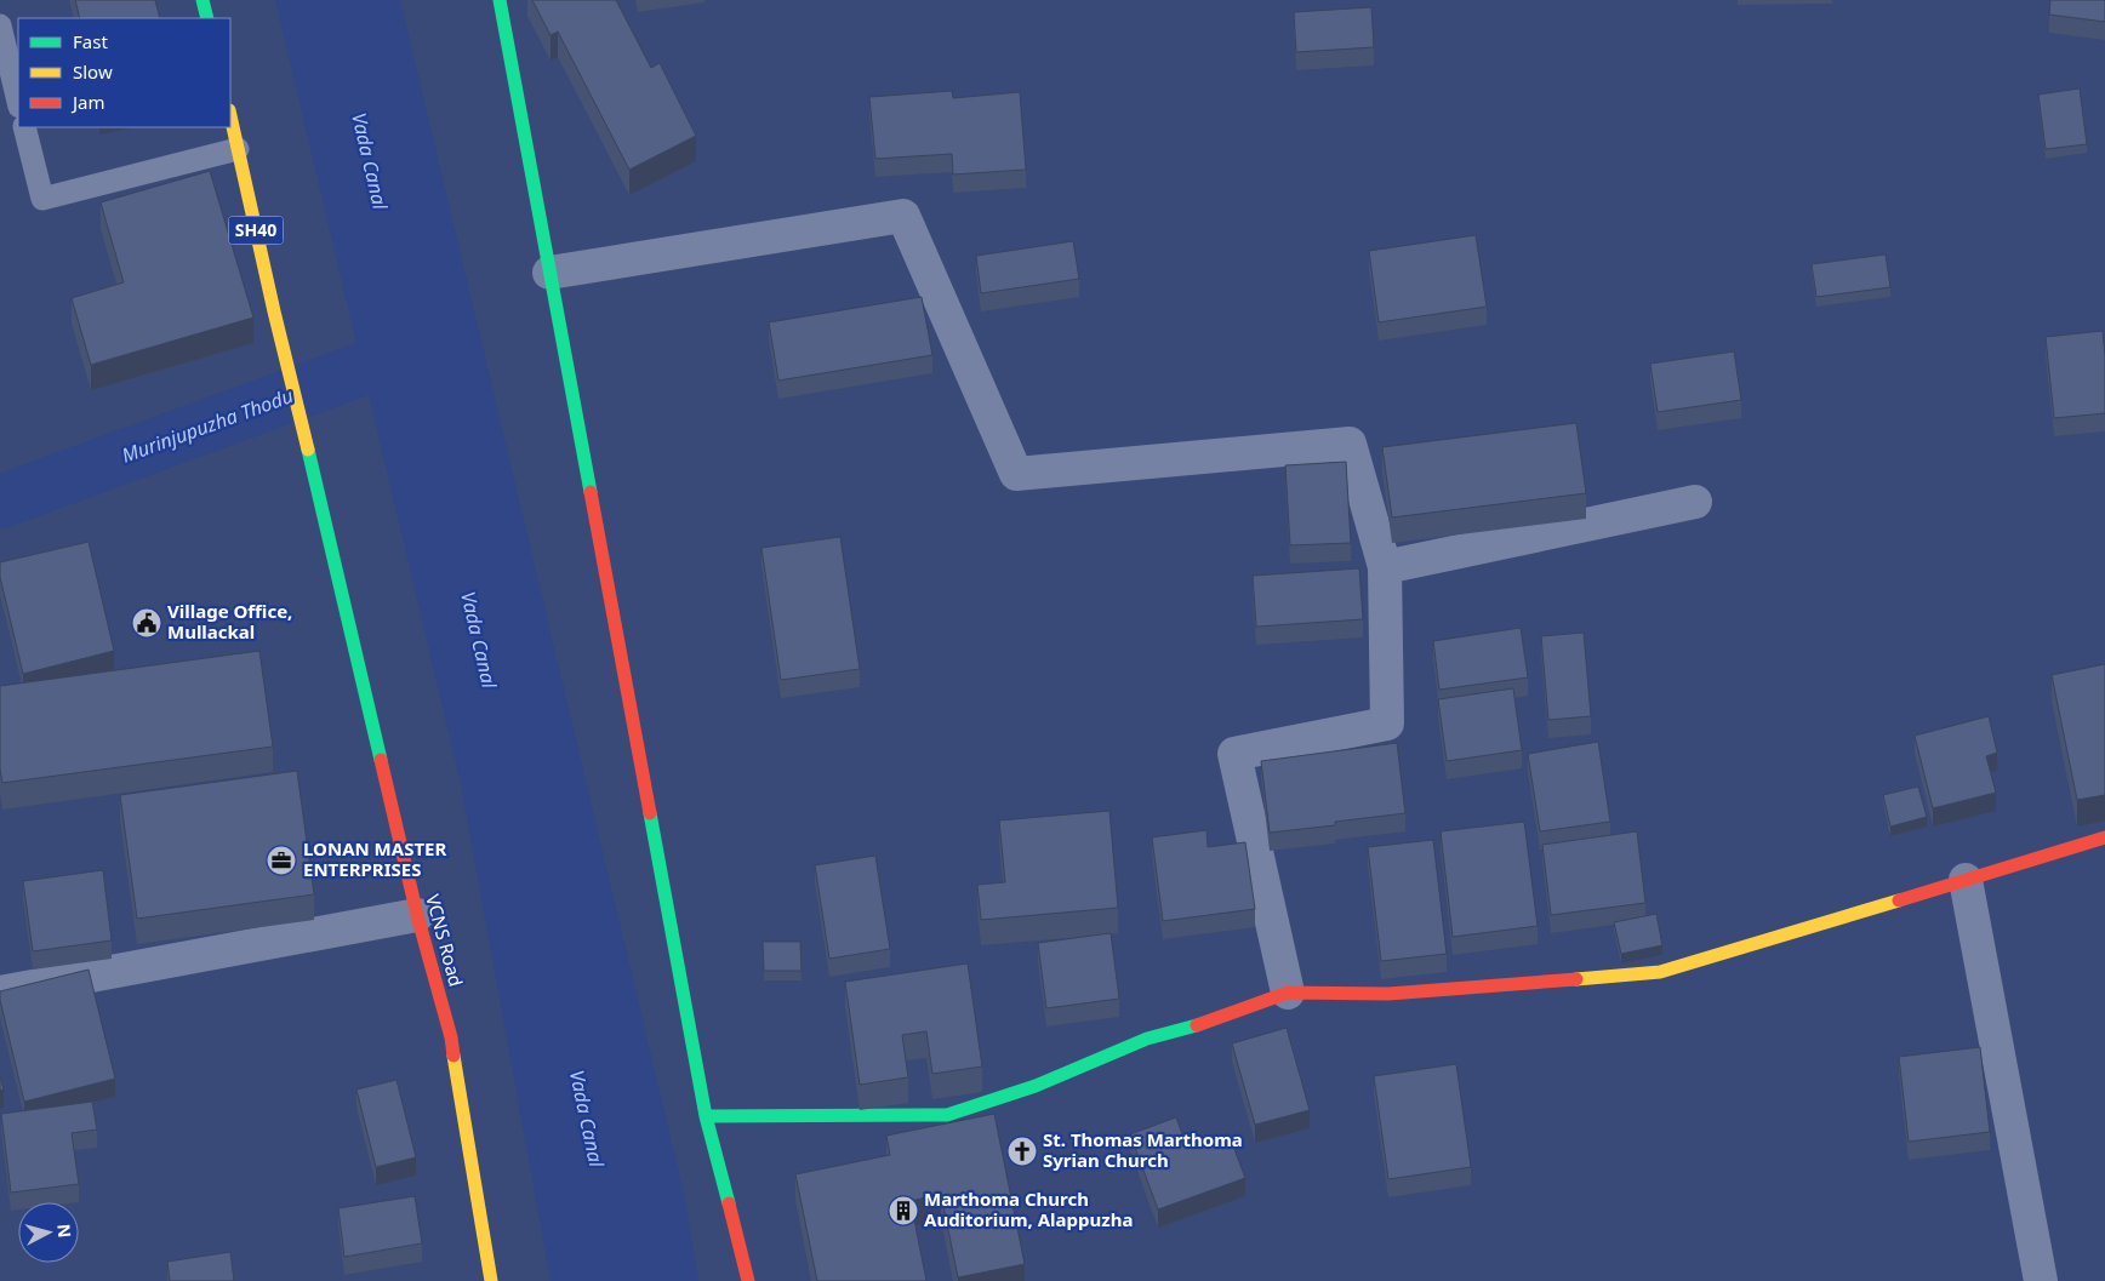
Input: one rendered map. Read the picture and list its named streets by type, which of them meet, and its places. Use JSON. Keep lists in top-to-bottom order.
{
  "streets": {
    "main road": ["SH40", "VCNS Road"]
  },
  "crossings": [
    ["SH40", "VCNS Road"]
  ],
  "water": ["Vada Canal", "Murinjupuzha Thodu"],
  "places": {
    "public building": ["Village Office, Mullackal"],
    "office": ["LONAN MASTER ENTERPRISES"],
    "church": ["St. Thomas Marthoma Syrian Church"],
    "building": ["Marthoma Church Auditorium, Alappuzha"]
  },
  "legend": ["Fast", "Slow", "Jam"],
  "north": "right"
}
